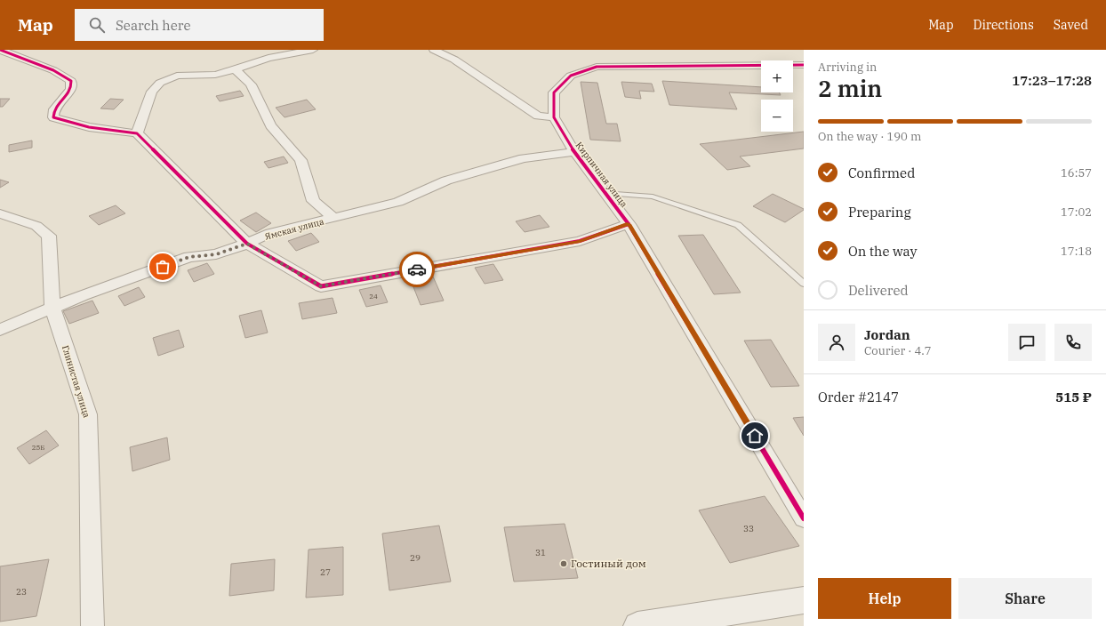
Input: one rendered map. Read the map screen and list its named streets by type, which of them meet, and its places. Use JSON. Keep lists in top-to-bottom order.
{
  "streets": {
    "street": ["Кирпичная улица", "Ямская улица", "Глинистая улица"]
  },
  "crossings": [
    ["Кирпичная улица", "Ямская улица"],
    ["Ямская улица", "Глинистая улица"]
  ],
  "places": ["Гостиный дом"],
  "house_numbers": [
    "24",
    "25Б",
    "33",
    "31",
    "29",
    "27",
    "23"
  ],
  "page": {
    "header": "Map",
    "search": "Search here",
    "nav": ["Map", "Directions", "Saved"],
    "heading": ["2 min", "Arriving in", "17:23–17:28"],
    "panel": [
      "Jordan",
      "Courier · 4.7",
      "Order #2147",
      "515 ₽"
    ],
    "map_buttons": ["+", "−"],
    "bar": "On the way · 190 m",
    "list": [
      ["Confirmed", "16:57"],
      ["Preparing", "17:02"],
      ["On the way", "17:18"],
      "Delivered"
    ],
    "buttons": ["Help", "Share"]
  }
}
